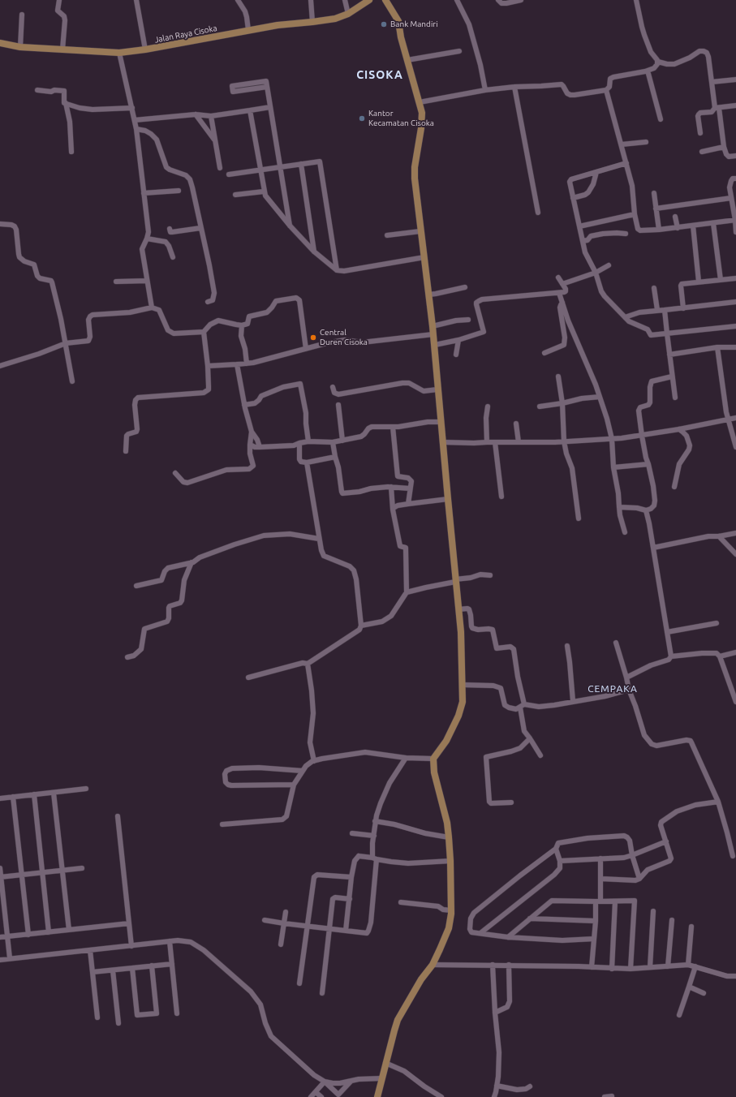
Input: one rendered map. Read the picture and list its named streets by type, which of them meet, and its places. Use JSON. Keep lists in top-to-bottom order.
{
  "streets": {
    "street": ["Jalan Raya Cisoka"]
  },
  "districts": ["CISOKA", "CEMPAKA"],
  "places": ["Bank Mandiri", "Kantor Kecamatan Cisoka", "Central Duren Cisoka"]
}
